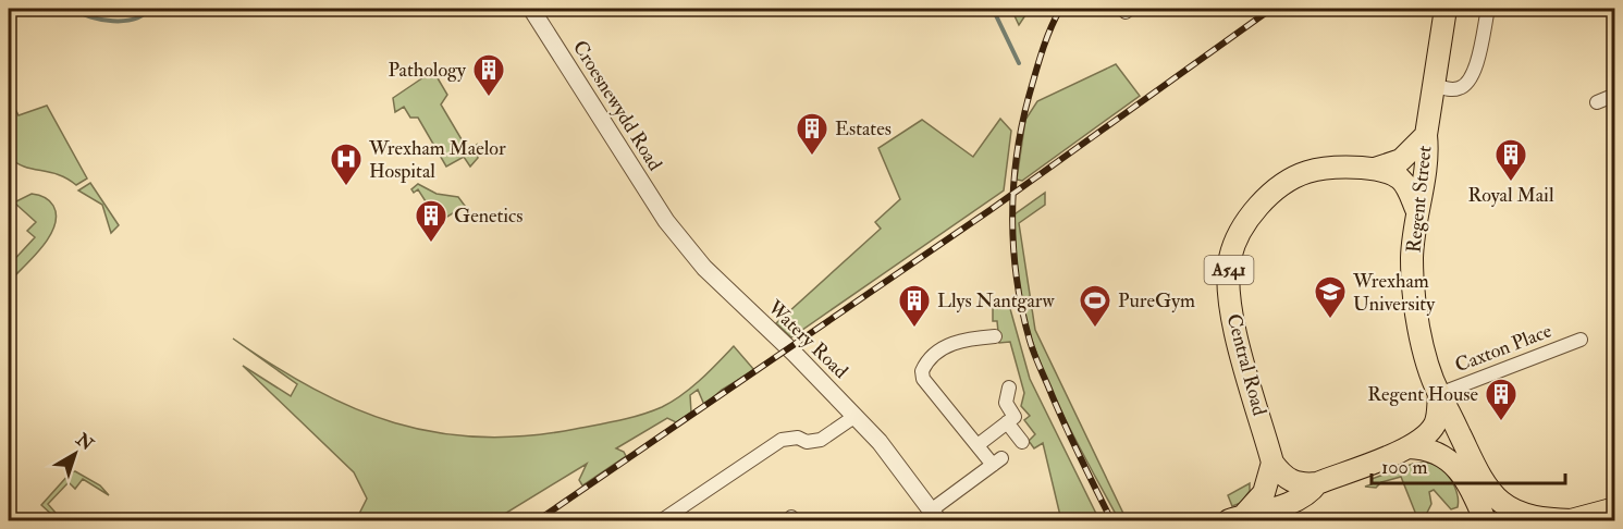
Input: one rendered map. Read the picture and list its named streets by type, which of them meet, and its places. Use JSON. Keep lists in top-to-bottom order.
{
  "streets": {
    "main road": ["Regent Street", "A541", "Central Road"],
    "street": ["Croesnewydd Road", "Watery Road", "Caxton Place"]
  },
  "crossings": [
    ["Croesnewydd Road", "Watery Road"],
    ["Regent Street", "Caxton Place"],
    ["Regent Street", "Central Road"]
  ],
  "places": {
    "building": [
      "Pathology",
      "Estates",
      "Royal Mail",
      "Genetics",
      "Llys Nantgarw",
      "Regent House"
    ],
    "hospital": ["Wrexham Maelor Hospital"],
    "school or university": ["Wrexham University"],
    "sports": ["PureGym"]
  },
  "scale_bar": "100 m",
  "north": "top right"
}
